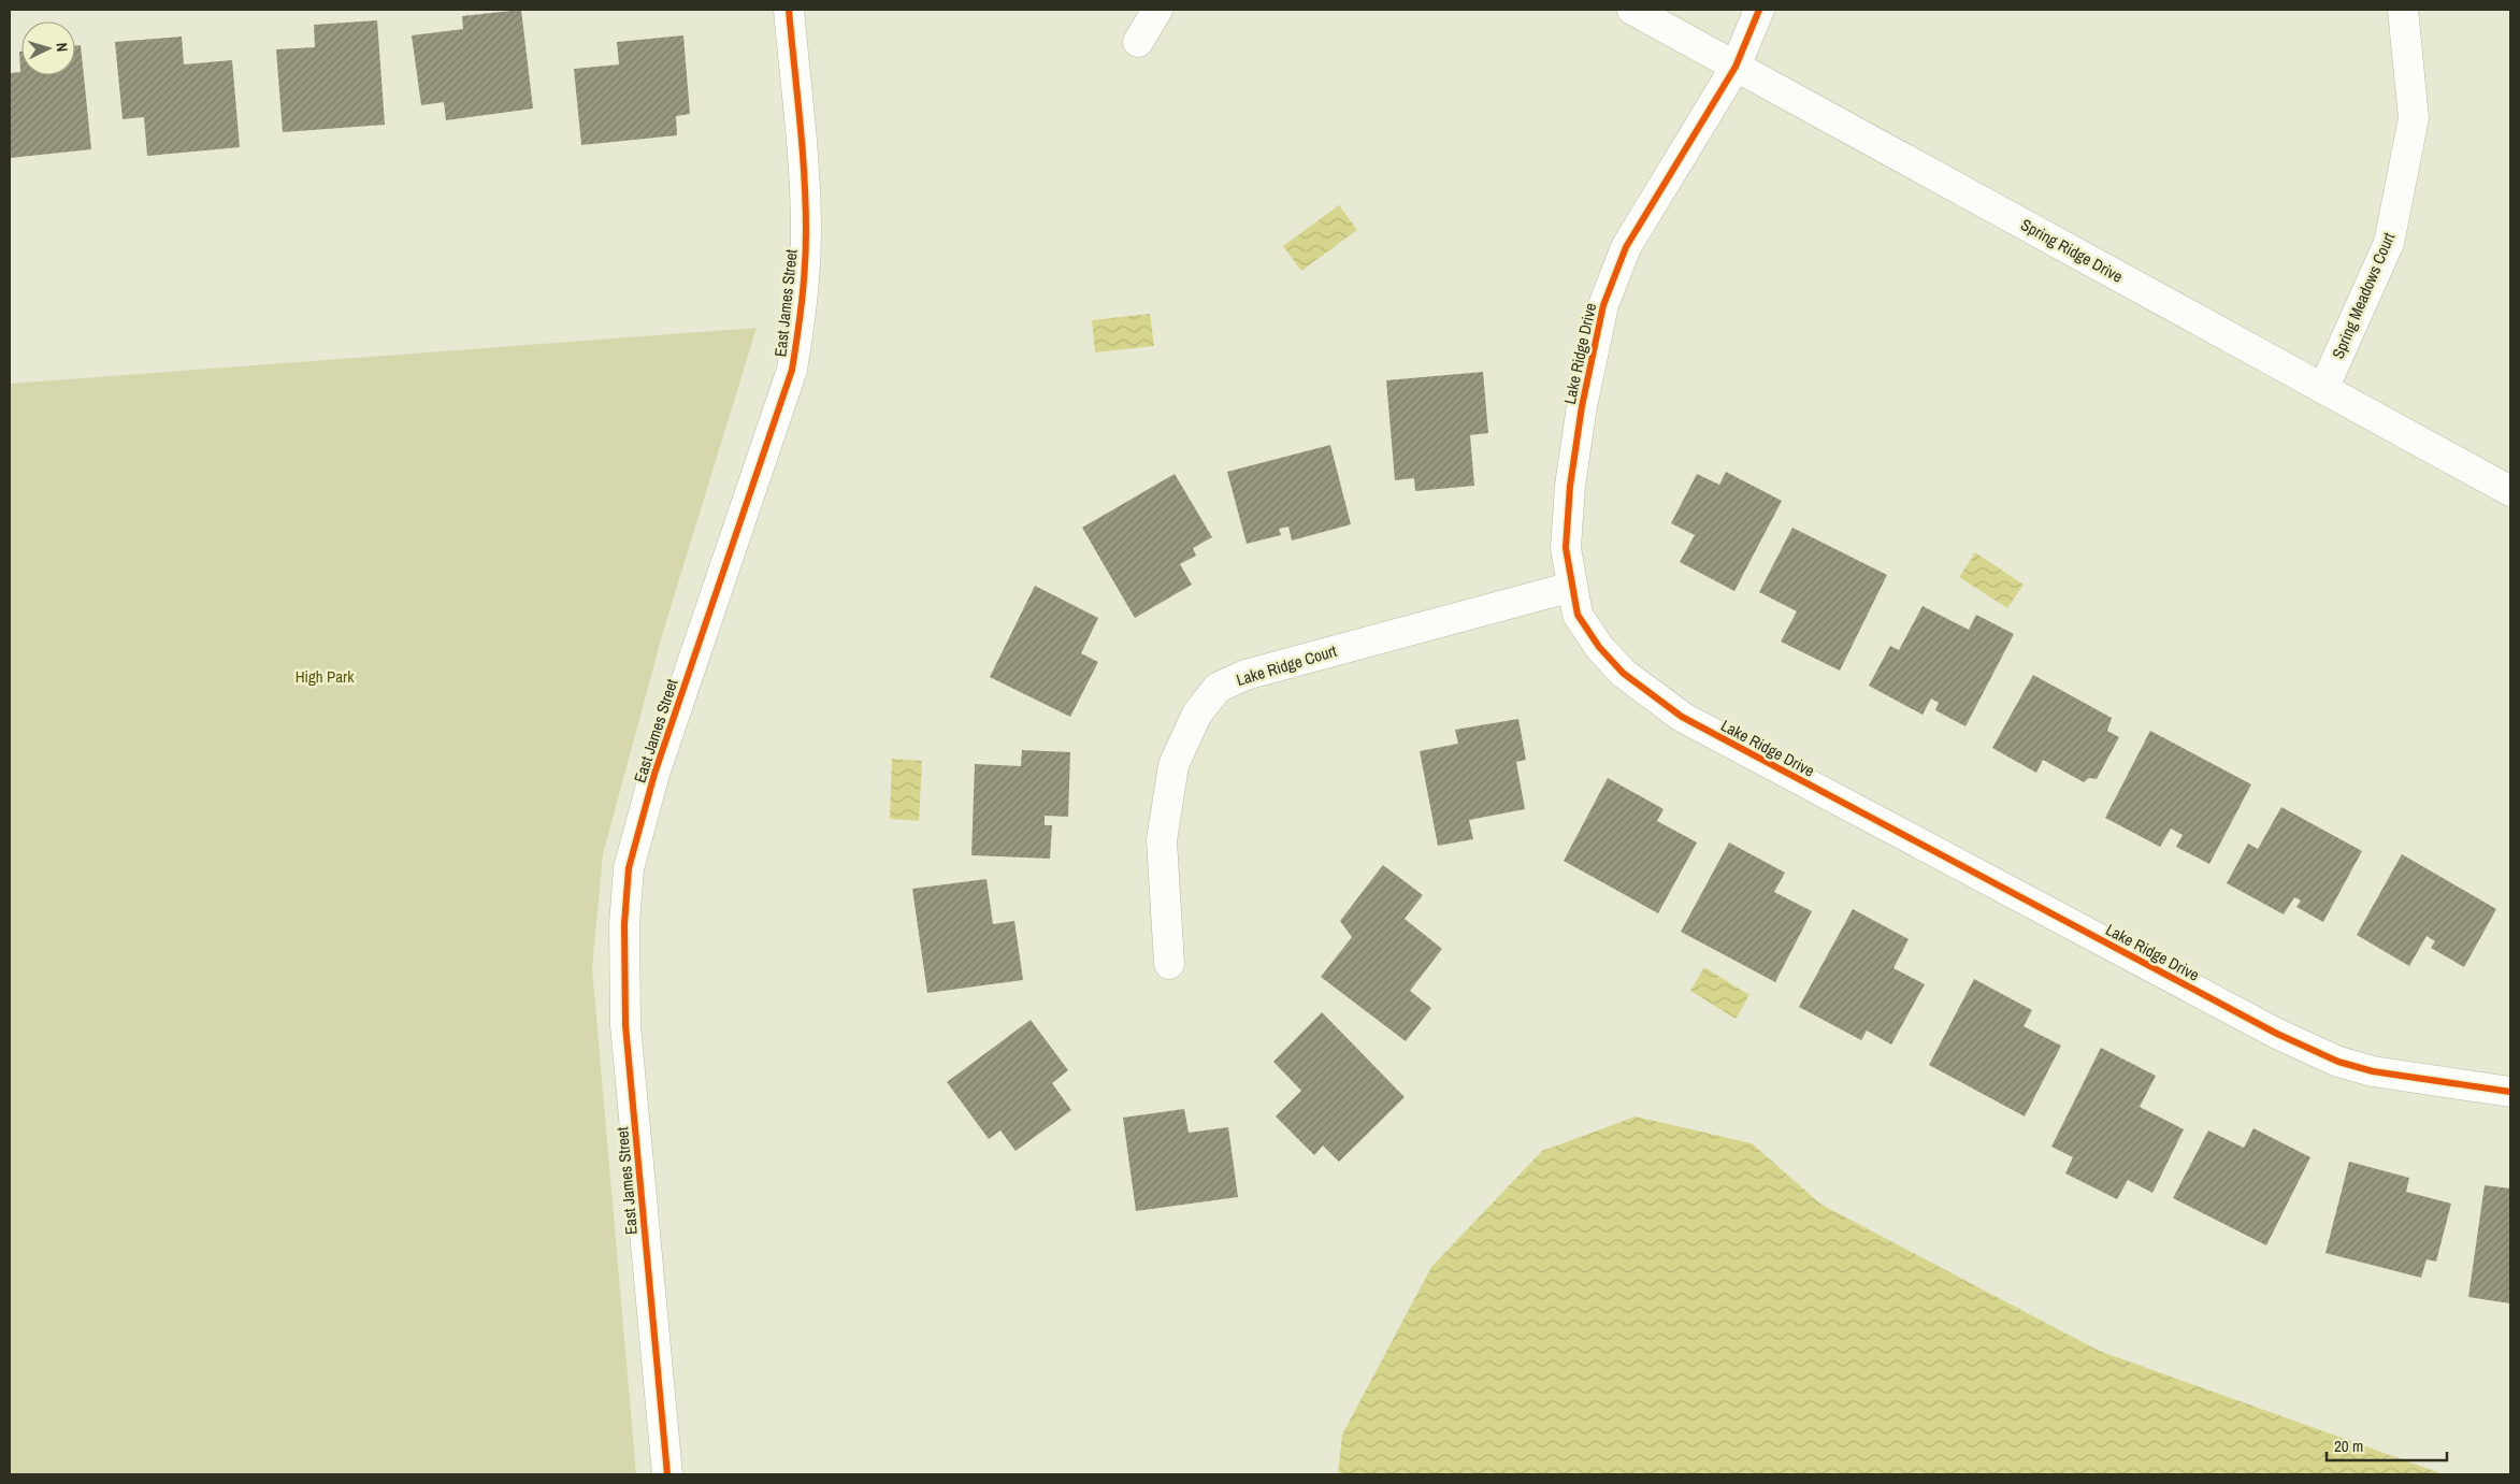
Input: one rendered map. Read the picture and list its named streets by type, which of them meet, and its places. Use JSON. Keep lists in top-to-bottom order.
{
  "streets": {
    "street": [
      "Spring Ridge Drive",
      "Spring Meadows Court",
      "East James Street",
      "Lake Ridge Drive",
      "Lake Ridge Court"
    ]
  },
  "crossings": [
    ["Spring Ridge Drive", "Spring Meadows Court"],
    ["Spring Ridge Drive", "Lake Ridge Drive"],
    ["Lake Ridge Drive", "Lake Ridge Court"]
  ],
  "parks": ["High Park"],
  "scale_bar": "20 m",
  "north": "right"
}
